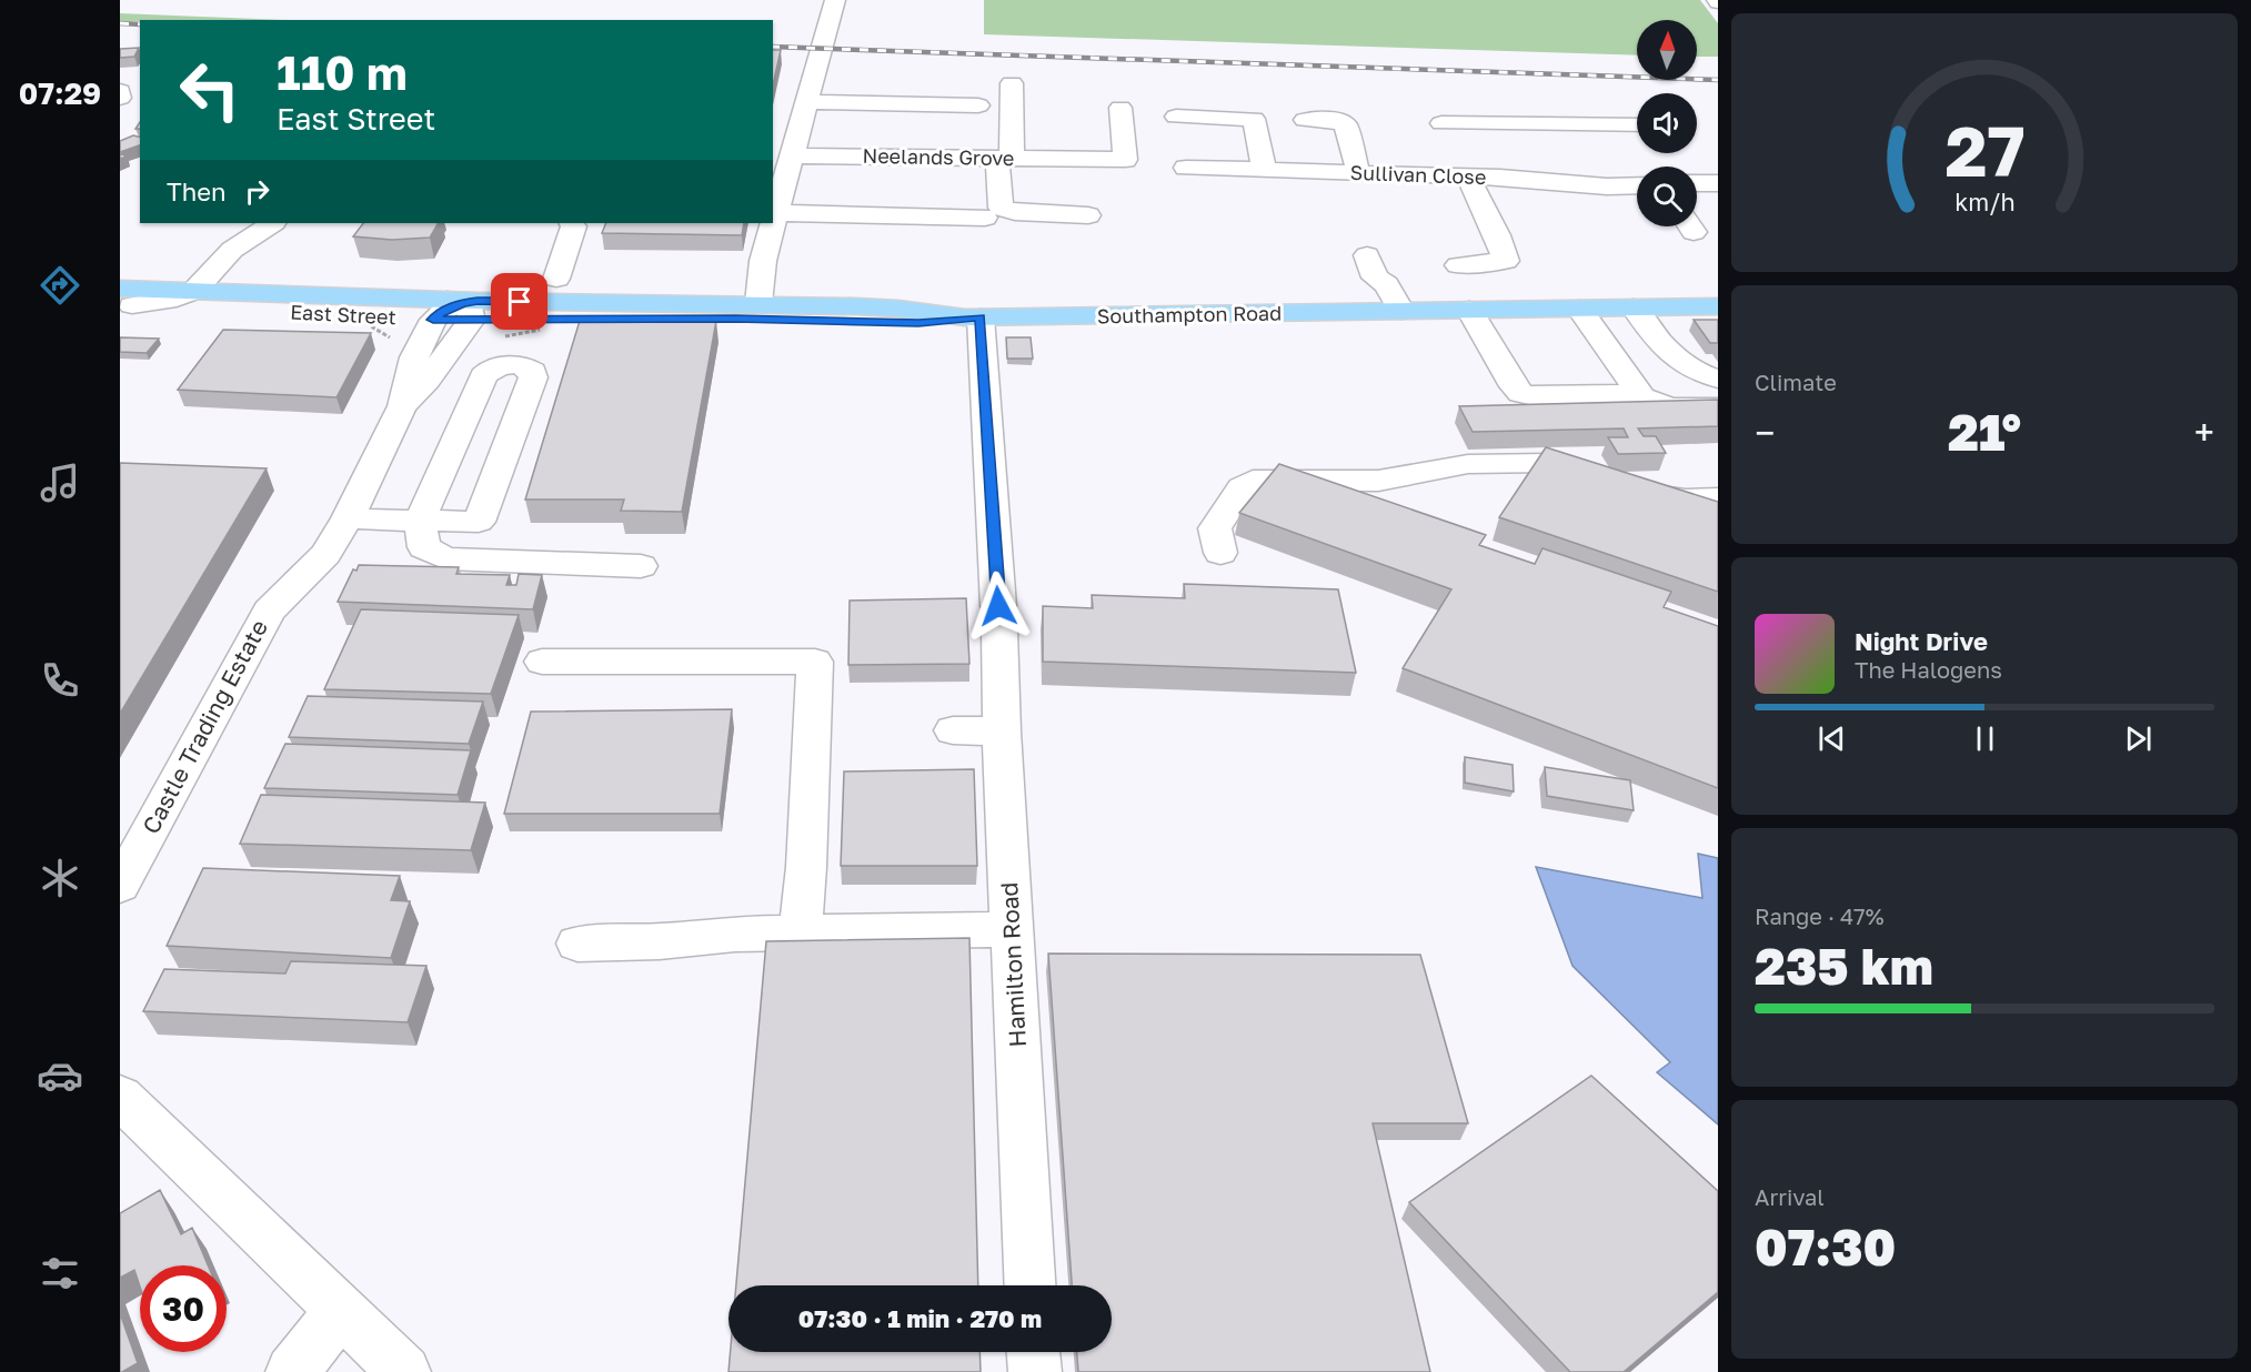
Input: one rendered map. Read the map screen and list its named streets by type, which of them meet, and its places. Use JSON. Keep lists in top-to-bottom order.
{
  "streets": {
    "main road": ["East Street", "Southampton Road"],
    "street": [
      "Neelands Grove",
      "Sullivan Close",
      "Castle Trading Estate",
      "Hamilton Road"
    ]
  },
  "crossings": [
    ["East Street", "Southampton Road"],
    ["East Street", "Castle Trading Estate"],
    ["East Street", "Hamilton Road"],
    ["Southampton Road", "Hamilton Road"]
  ],
  "north": "top",
  "page": {
    "tabs": "07:29",
    "turn": ["110 m", "East Street"],
    "then": "Then",
    "tile": [
      "Climate",
      ["Range · 47%", "235 km"],
      ["Arrival", "07:30"]
    ],
    "heat": ["−", "21°", "+"],
    "song": ["Night Drive", "The Halogens"],
    "limit": "30",
    "trip": "07:30 · 1 min · 270 m",
    "gauge": ["27", "km/h"]
  }
}
